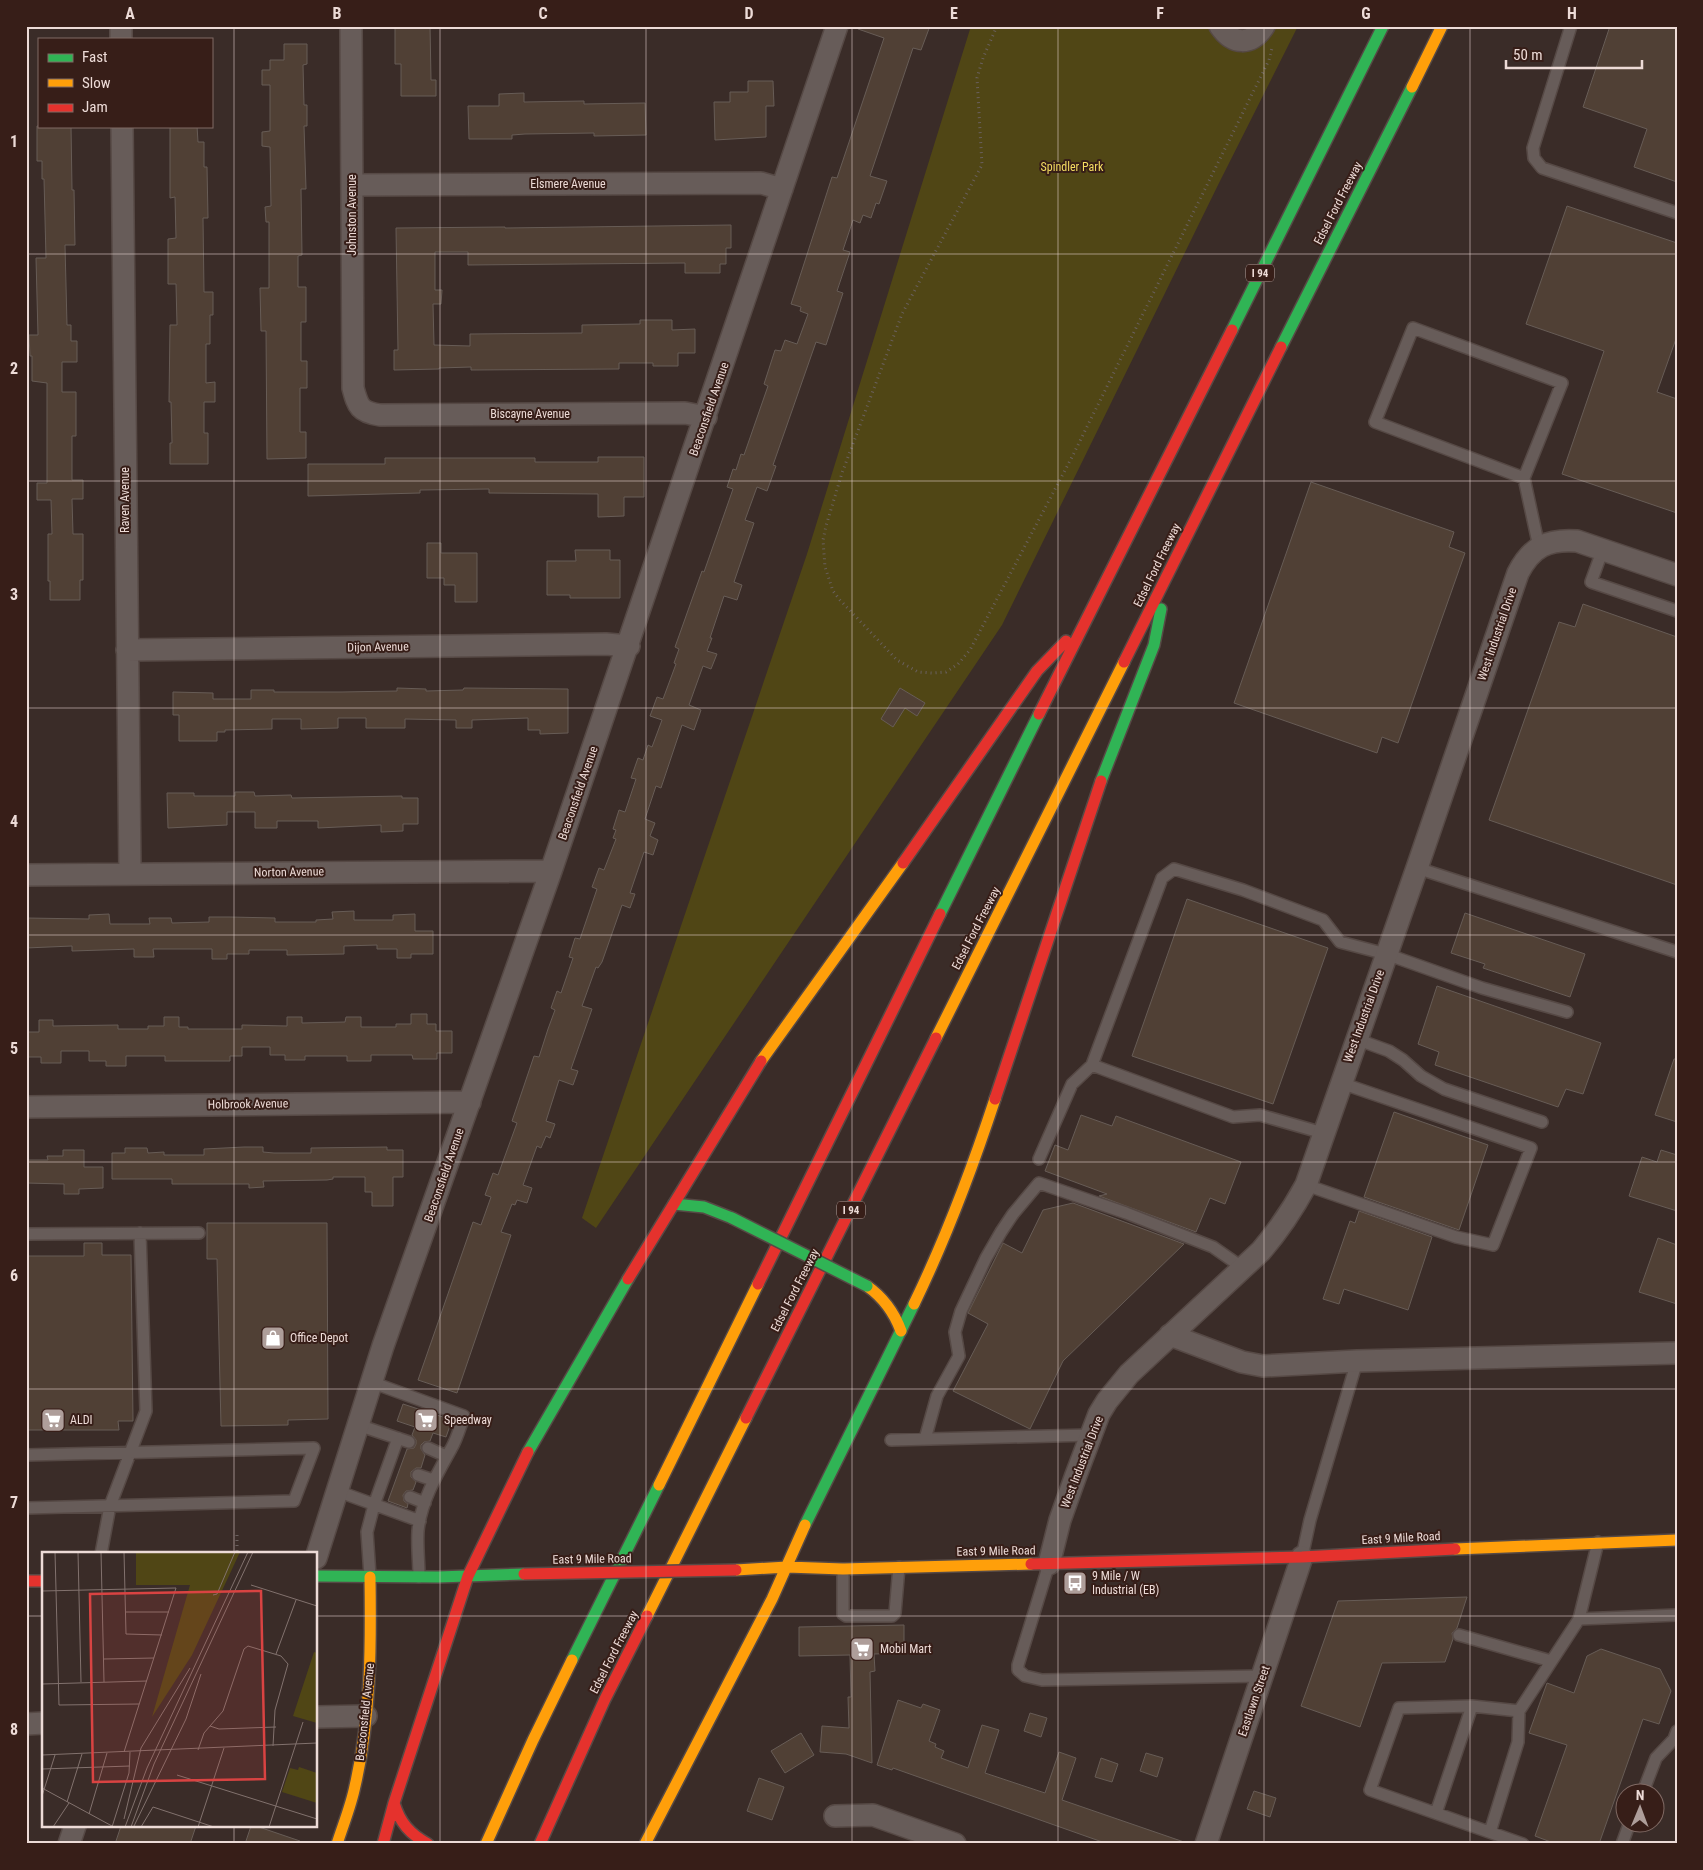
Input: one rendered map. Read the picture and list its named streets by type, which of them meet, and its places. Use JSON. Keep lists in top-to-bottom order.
{
  "streets": {
    "main road": [
      "Edsel Ford Freeway",
      "I 94",
      "Beaconsfield Avenue",
      "East 9 Mile Road"
    ],
    "street": [
      "Elsmere Avenue",
      "Johnston Avenue",
      "Biscayne Avenue",
      "Raven Avenue",
      "West Industrial Drive",
      "Dijon Avenue",
      "Norton Avenue",
      "Holbrook Avenue",
      "Eastlawn Street"
    ]
  },
  "crossings": [
    ["Elsmere Avenue", "Johnston Avenue"],
    ["Elsmere Avenue", "Beaconsfield Avenue"],
    ["Johnston Avenue", "Biscayne Avenue"],
    ["Beaconsfield Avenue", "Biscayne Avenue"],
    ["Beaconsfield Avenue", "Dijon Avenue"],
    ["Beaconsfield Avenue", "Norton Avenue"],
    ["Beaconsfield Avenue", "Holbrook Avenue"],
    ["Beaconsfield Avenue", "East 9 Mile Road"],
    ["Raven Avenue", "Dijon Avenue"],
    ["Raven Avenue", "Norton Avenue"],
    ["West Industrial Drive", "East 9 Mile Road"],
    ["East 9 Mile Road", "Eastlawn Street"]
  ],
  "parks": ["Spindler Park"],
  "places": {
    "shop": ["Office Depot"],
    "supermarket": ["ALDI", "Speedway", "Mobil Mart"],
    "bus stop": ["9 Mile / W Industrial (EB)"]
  },
  "legend": ["Fast", "Slow", "Jam"],
  "scale_bar": "50 m",
  "north": "top",
  "grid": {
    "columns": [
      "A",
      "B",
      "C",
      "D",
      "E",
      "F",
      "G",
      "H"
    ],
    "rows": [
      "1",
      "2",
      "3",
      "4",
      "5",
      "6",
      "7",
      "8"
    ]
  }
}
